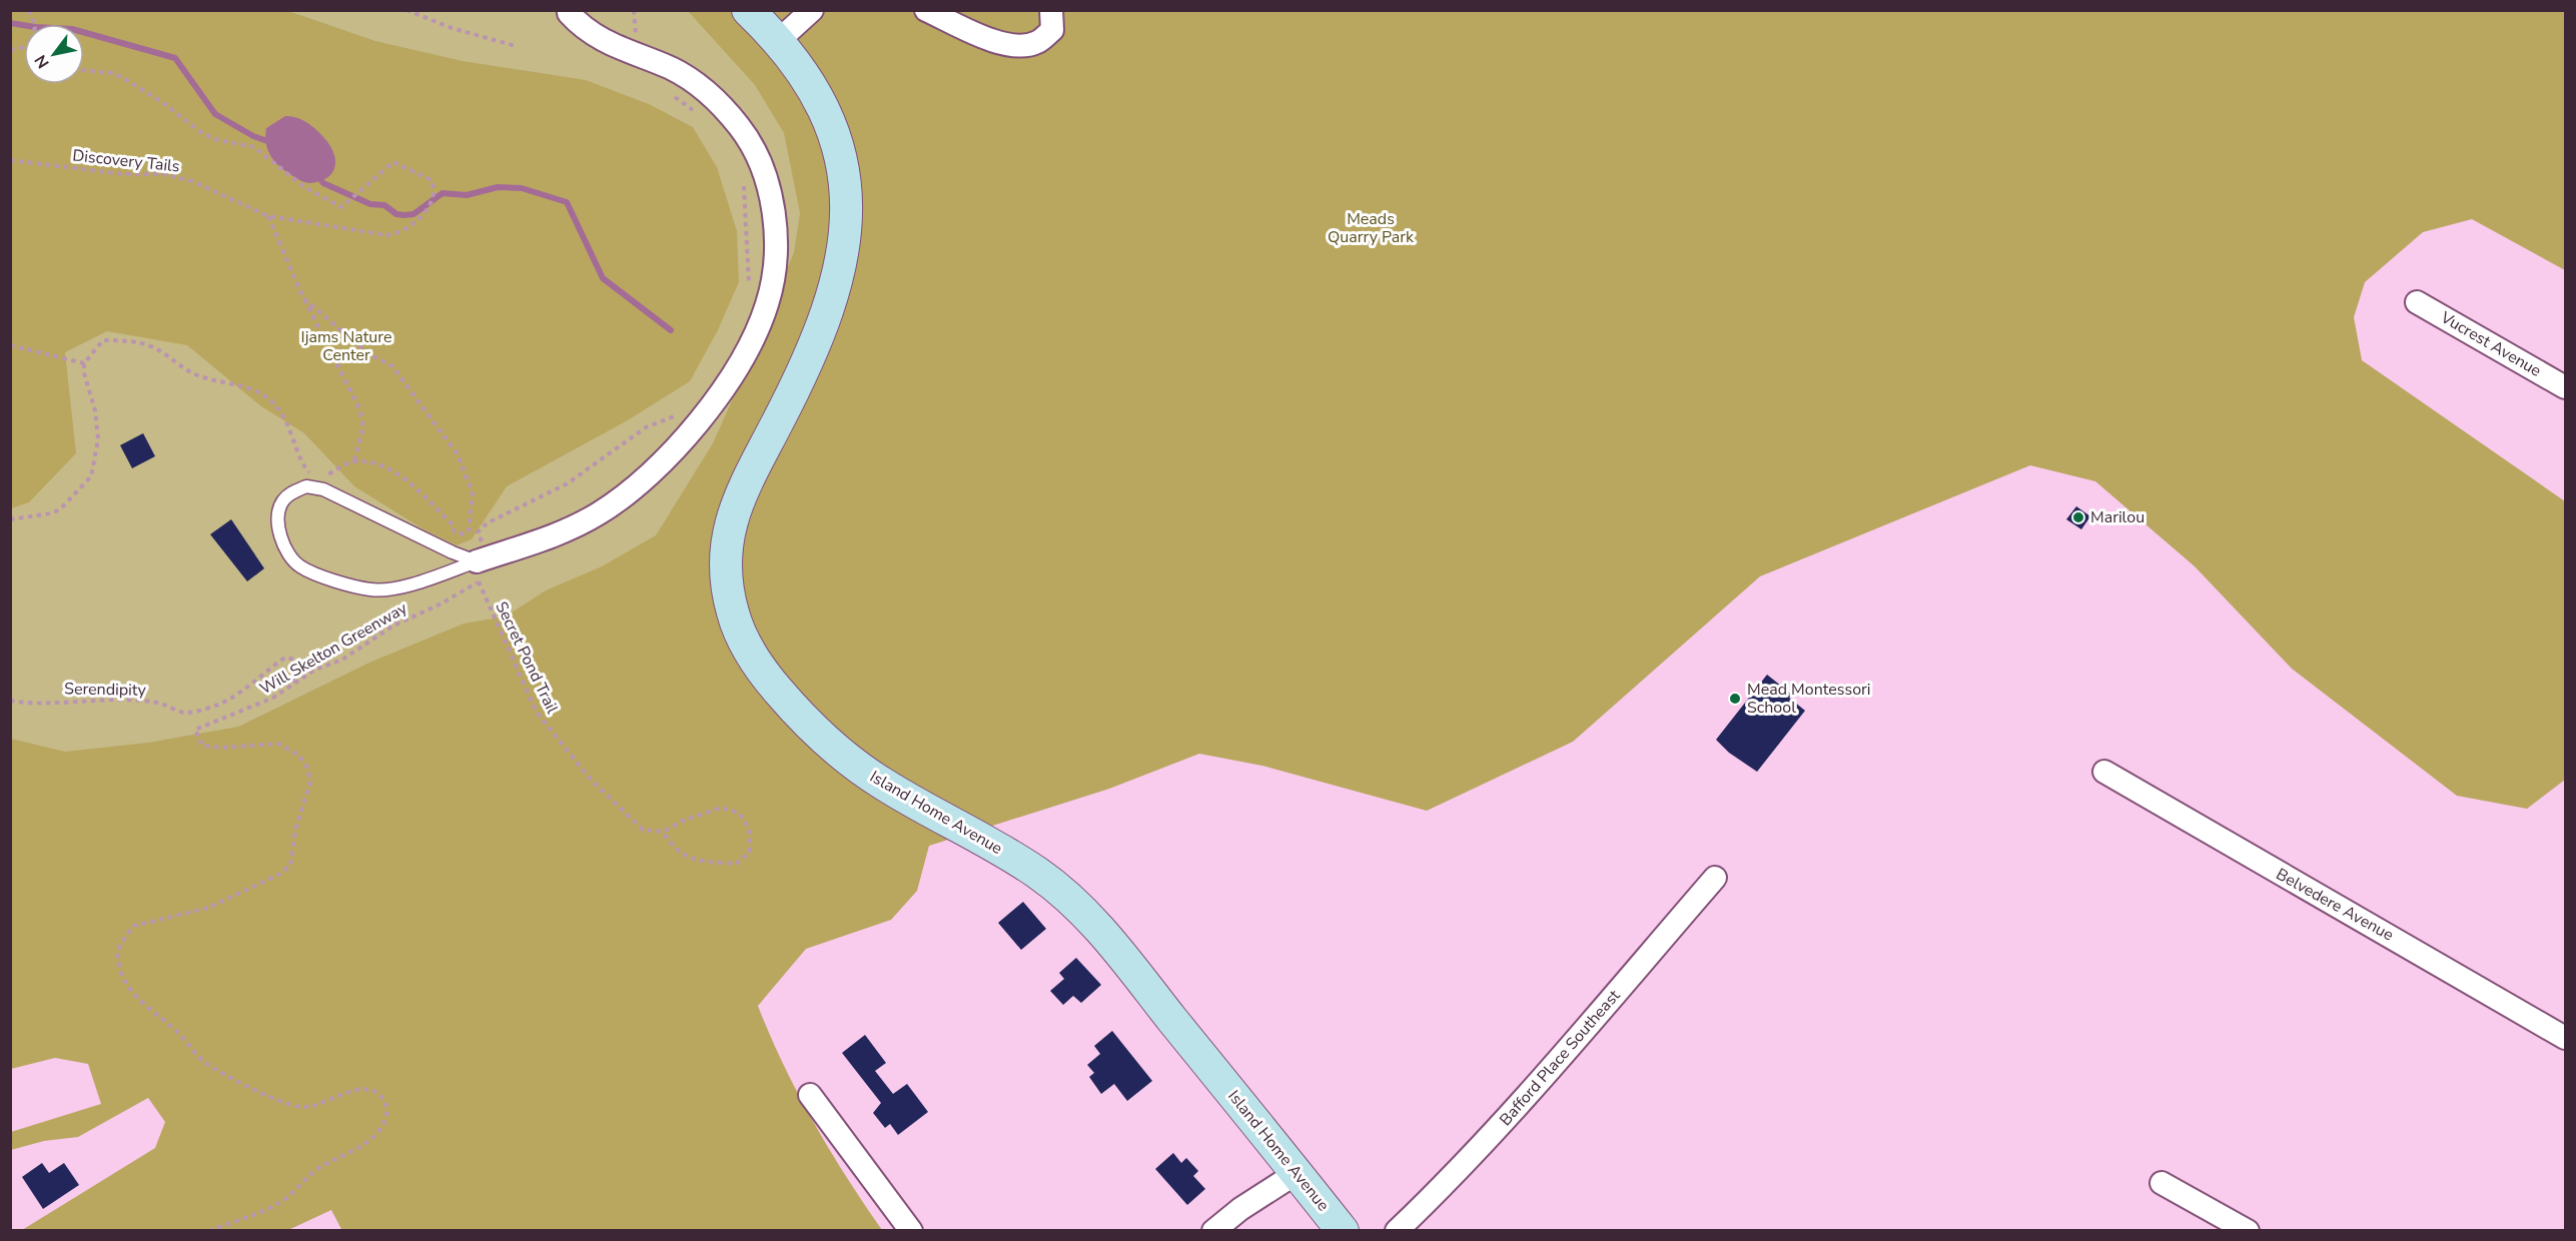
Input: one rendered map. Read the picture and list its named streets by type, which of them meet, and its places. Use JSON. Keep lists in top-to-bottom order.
{
  "streets": {
    "street": [
      "Vucrest Avenue",
      "Island Home Avenue",
      "Belvedere Avenue",
      "Bafford Place Southeast"
    ],
    "path": [
      "Discovery Tails",
      "Will Skelton Greenway",
      "Secret Pond Trail",
      "Serendipity"
    ]
  },
  "crossings": [
    ["Will Skelton Greenway", "Secret Pond Trail"],
    ["Will Skelton Greenway", "Serendipity"]
  ],
  "parks": ["Meads Quarry Park", "Ijams Nature Center"],
  "places": ["Marilou", "Mead Montessori School"],
  "north": "bottom left"
}
